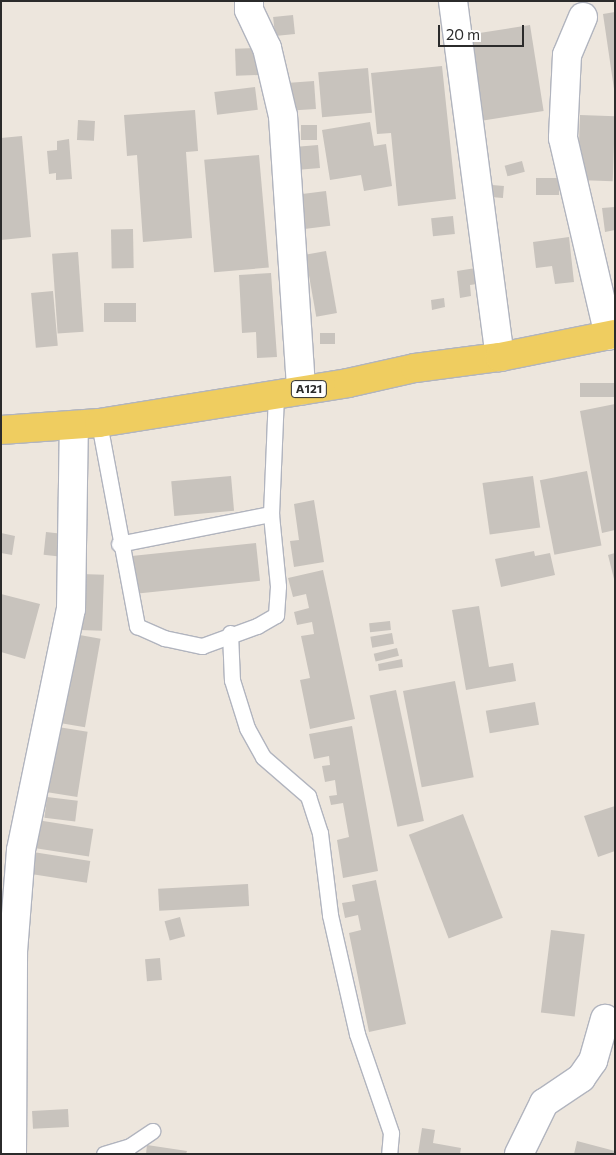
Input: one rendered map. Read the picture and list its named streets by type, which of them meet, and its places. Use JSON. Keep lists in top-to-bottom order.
{
  "streets": {
    "main road": ["A121"]
  },
  "scale_bar": "20 m"
}
